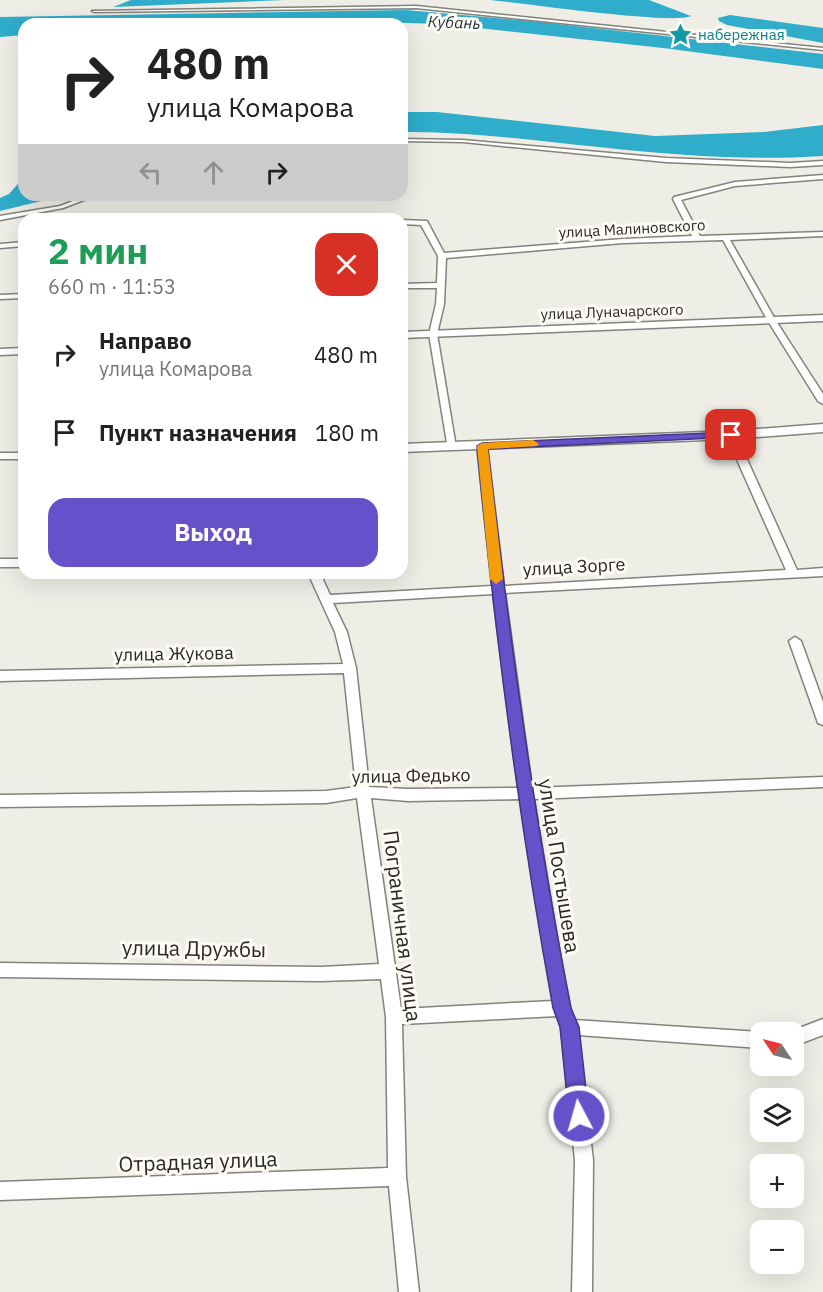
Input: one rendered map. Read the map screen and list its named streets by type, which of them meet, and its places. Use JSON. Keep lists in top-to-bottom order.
{
  "streets": {
    "street": [
      "улица Малиновского",
      "улица Луначарского",
      "улица Зорге",
      "улица Жукова",
      "улица Федько",
      "улица Постышева",
      "Пограничная улица",
      "улица Дружбы",
      "Отрадная улица"
    ]
  },
  "crossings": [
    ["улица Зорге", "улица Постышева"],
    ["улица Зорге", "Пограничная улица"],
    ["улица Жукова", "Пограничная улица"],
    ["улица Федько", "улица Постышева"],
    ["улица Федько", "Пограничная улица"],
    ["Пограничная улица", "улица Дружбы"],
    ["Пограничная улица", "Отрадная улица"]
  ],
  "water": ["Кубань"],
  "places": {
    "place": ["набережная"]
  },
  "north": "top left",
  "page": {
    "turn": ["480 m", "улица Комарова"],
    "heading": ["2 мин", "660 m · 11:53"],
    "list": [
      {
        "name": "Направо",
        "note": "улица Комарова",
        "value": "480 m"
      },
      {
        "name": "Пункт назначения",
        "value": "180 m"
      }
    ],
    "buttons": "Выход",
    "map_buttons": ["+", "−"]
  }
}
